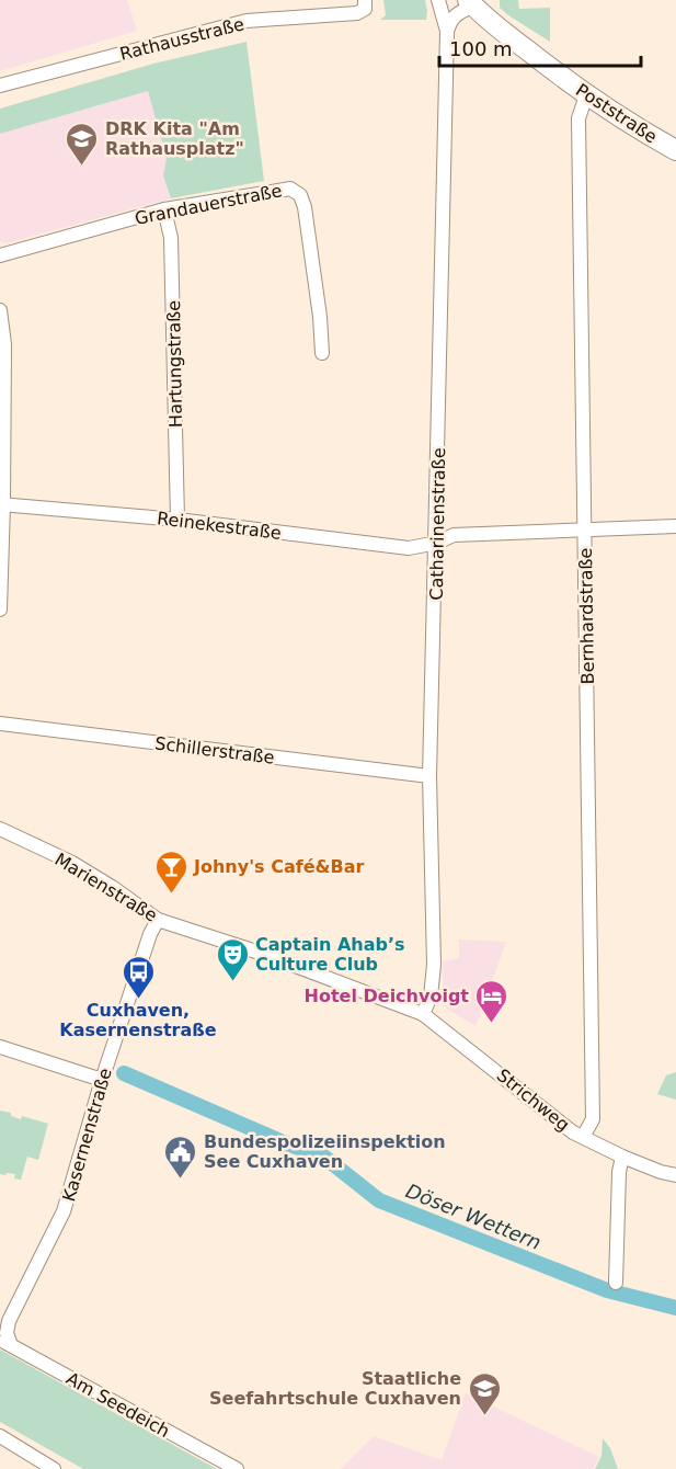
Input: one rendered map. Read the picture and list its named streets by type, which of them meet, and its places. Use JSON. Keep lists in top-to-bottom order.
{
  "streets": {
    "street": [
      "Rathausstraße",
      "Poststraße",
      "Grandauerstraße",
      "Hartungstraße",
      "Catharinenstraße",
      "Reinekestraße",
      "Bernhardstraße",
      "Schillerstraße",
      "Marienstraße",
      "Strichweg",
      "Kasernenstraße",
      "Am Seedeich"
    ]
  },
  "crossings": [
    ["Poststraße", "Bernhardstraße"],
    ["Grandauerstraße", "Hartungstraße"],
    ["Hartungstraße", "Reinekestraße"],
    ["Catharinenstraße", "Reinekestraße"],
    ["Catharinenstraße", "Schillerstraße"],
    ["Catharinenstraße", "Marienstraße"],
    ["Reinekestraße", "Bernhardstraße"],
    ["Bernhardstraße", "Strichweg"],
    ["Marienstraße", "Strichweg"],
    ["Marienstraße", "Kasernenstraße"],
    ["Kasernenstraße", "Am Seedeich"]
  ],
  "water": ["Döser Wettern"],
  "places": {
    "school or university": ["DRK Kita \"Am Rathausplatz\"", "Staatliche Seefahrtschule Cuxhaven"],
    "bar": ["Johny's Café&Bar"],
    "theatre": ["Captain Ahab’s Culture Club"],
    "bus stop": ["Cuxhaven, Kasernenstraße"],
    "hotel": ["Hotel Deichvoigt"],
    "public building": ["Bundespolizeiinspektion See Cuxhaven"]
  },
  "scale_bar": "100 m"
}
